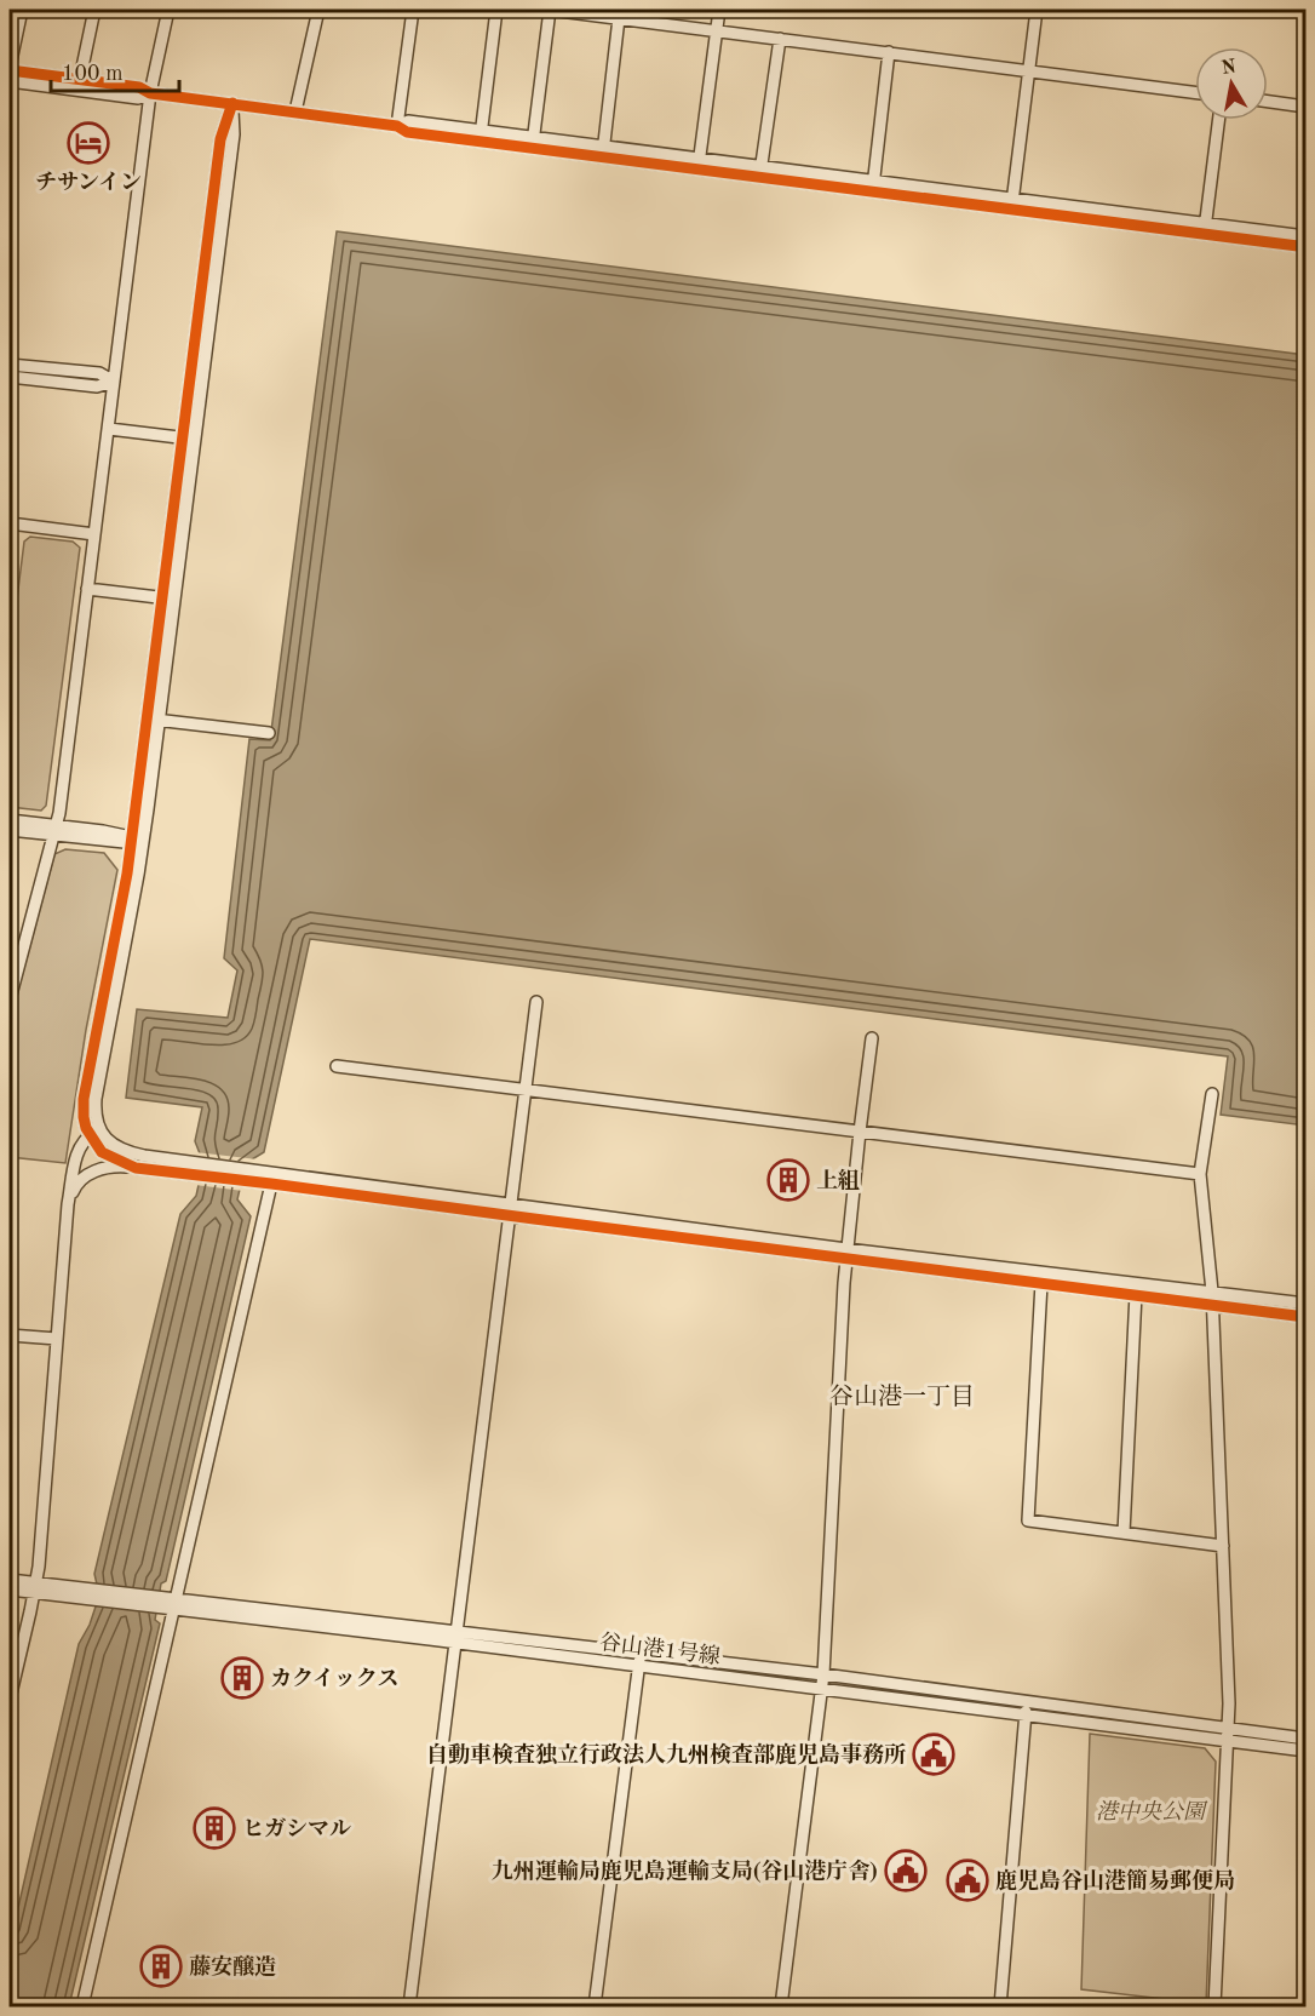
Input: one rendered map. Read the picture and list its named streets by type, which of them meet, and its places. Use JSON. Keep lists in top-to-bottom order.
{
  "streets": {
    "street": ["谷山港1号線"]
  },
  "districts": ["谷山港一丁目"],
  "parks": ["港中央公園"],
  "places": {
    "hotel": ["チサンイン"],
    "building": [
      "上組",
      "カクイックス",
      "ヒガシマル",
      "藤安醸造"
    ],
    "public building": ["自動車検査独立行政法人九州検査部鹿児島事務所", "九州運輸局鹿児島運輸支局(谷山港庁舎)", "鹿児島谷山港簡易郵便局"]
  },
  "scale_bar": "100 m",
  "north": "top"
}
